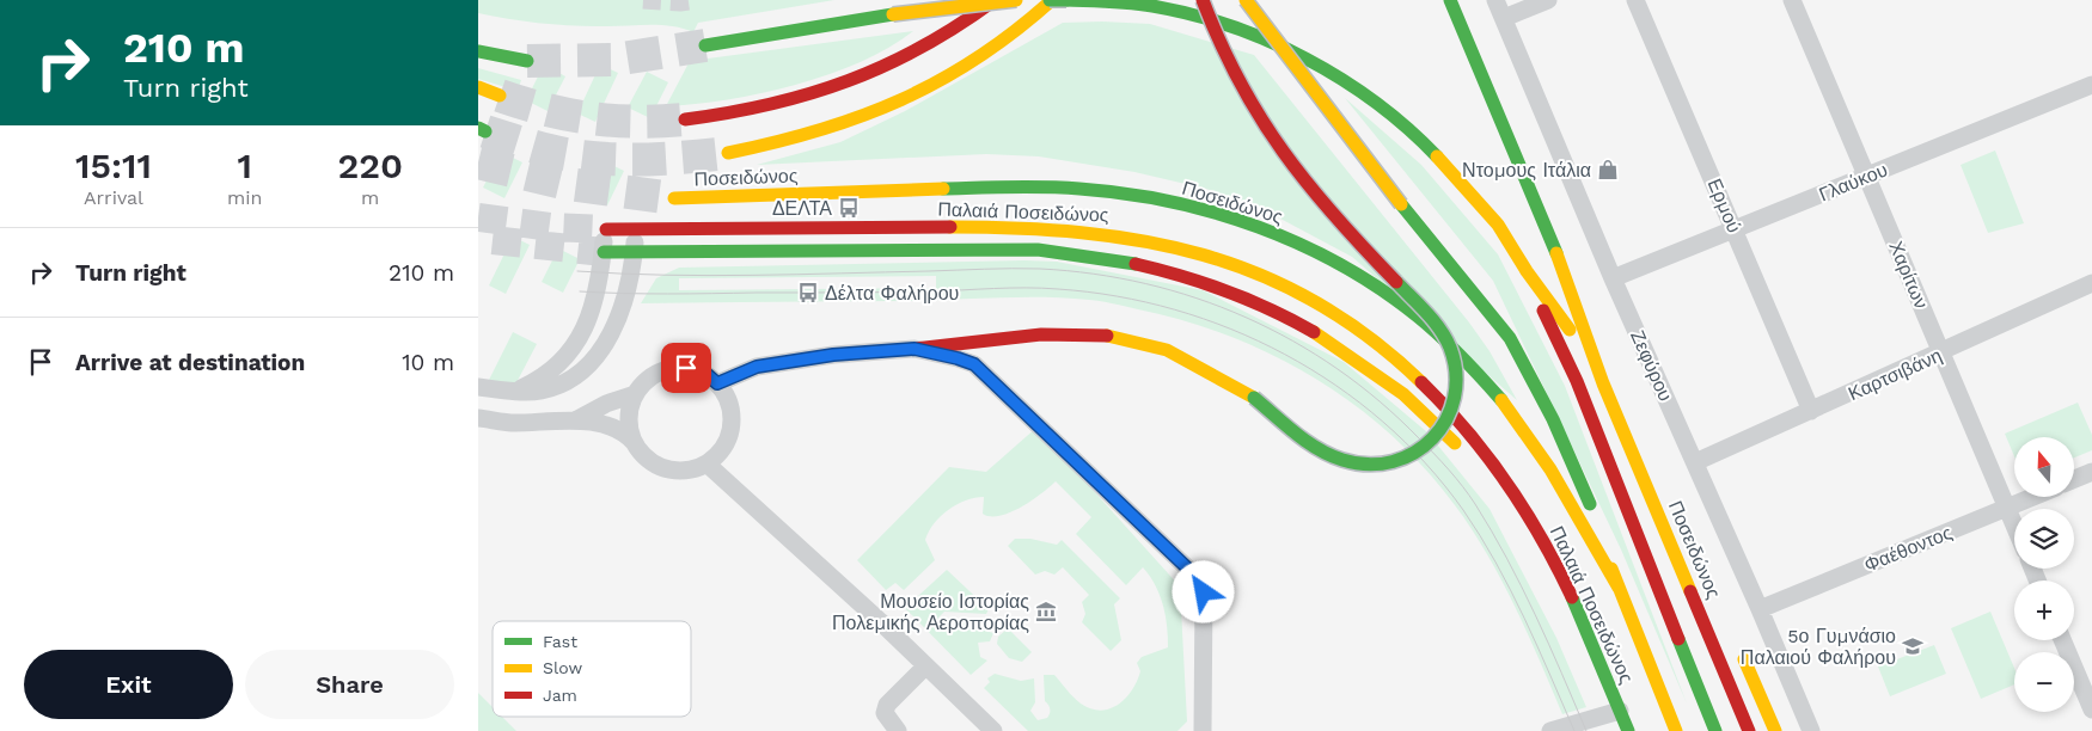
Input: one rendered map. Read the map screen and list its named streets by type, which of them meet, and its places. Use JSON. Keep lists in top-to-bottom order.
{
  "streets": {
    "main road": ["Ποσειδώνος", "Παλαιά Ποσειδώνος"],
    "street": [
      "Γλαύκου",
      "Ερμού",
      "Χαρίτων",
      "Ζεφύρου",
      "Καρτσιβάνη",
      "Φαέθοντος"
    ]
  },
  "crossings": [
    ["Γλαύκου", "Ερμού"],
    ["Γλαύκου", "Χαρίτων"],
    ["Γλαύκου", "Ζεφύρου"],
    ["Ερμού", "Καρτσιβάνη"],
    ["Χαρίτων", "Καρτσιβάνη"],
    ["Χαρίτων", "Φαέθοντος"],
    ["Ζεφύρου", "Καρτσιβάνη"],
    ["Ζεφύρου", "Φαέθοντος"]
  ],
  "places": {
    "shop": ["Ντομους Ιτάλια"],
    "bus stop": ["ΔΕΛΤΑ", "Δέλτα Φαλήρου"],
    "museum": ["Μουσείο Ιστορίας Πολεμικής Αεροπορίας"],
    "school or university": ["5ο Γυμνάσιο Παλαιού Φαλήρου"]
  },
  "legend": ["Fast", "Slow", "Jam"],
  "north": "top",
  "page": {
    "turn": ["210 m", "Turn right"],
    "eta": [
      "15:11",
      "Arrival",
      "1",
      "min",
      "220",
      "m"
    ],
    "list": [
      {
        "name": "Turn right",
        "value": "210 m"
      },
      {
        "name": "Arrive at destination",
        "value": "10 m"
      }
    ],
    "map_buttons": ["+", "−"],
    "buttons": ["Exit", "Share"]
  }
}
